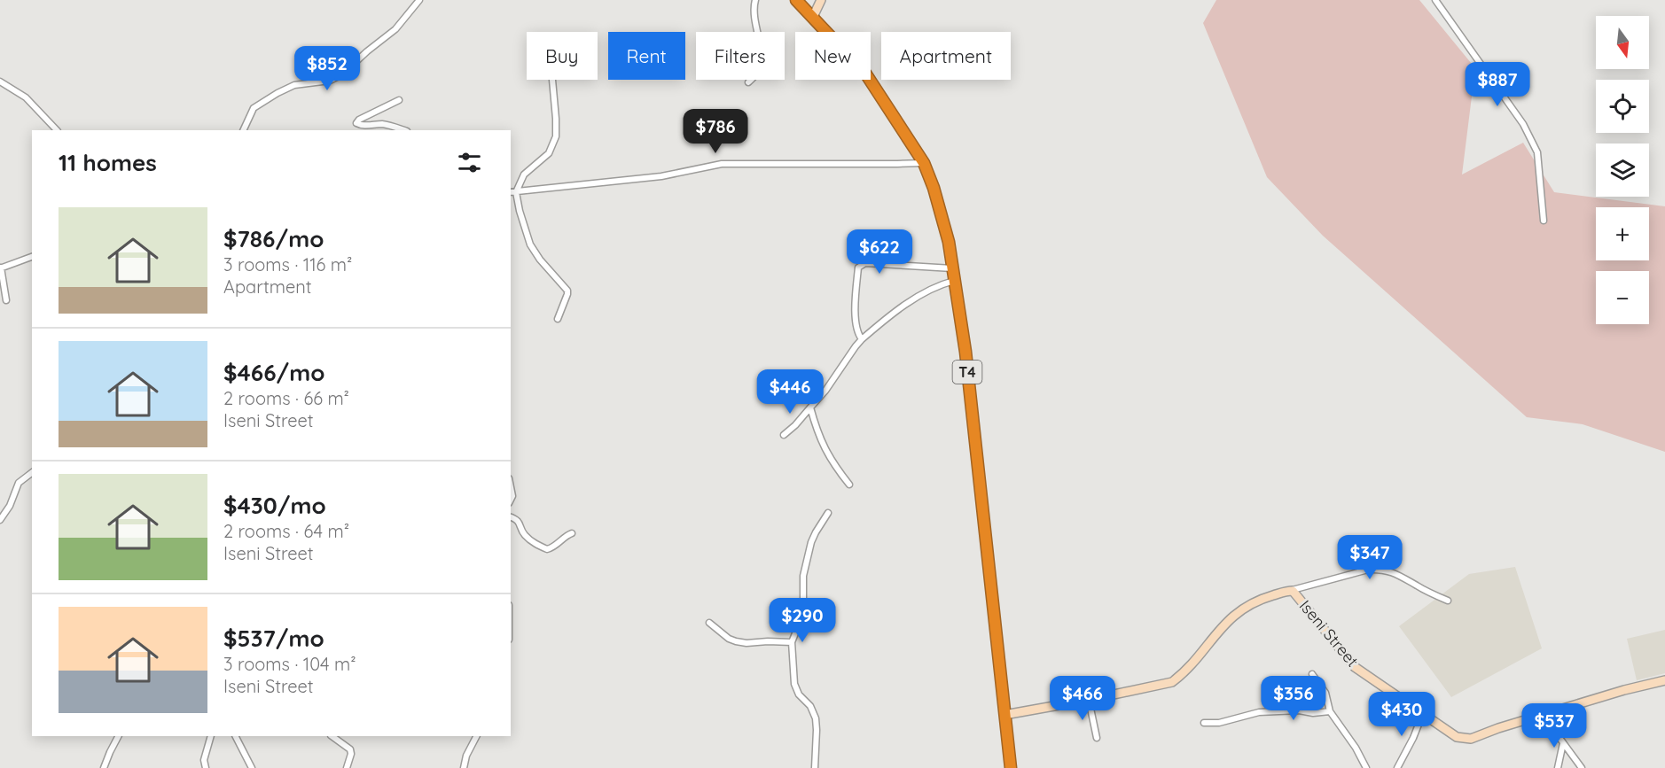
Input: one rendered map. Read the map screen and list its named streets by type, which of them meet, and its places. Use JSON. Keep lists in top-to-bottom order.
{
  "streets": {
    "highway": ["T4"],
    "street": ["Iseni Street"]
  },
  "crossings": [
    ["T4", "Iseni Street"]
  ],
  "north": "bottom",
  "page": {
    "map_buttons": ["+", "−"],
    "chip": [
      "Buy",
      "Rent",
      "Filters",
      "New",
      "Apartment"
    ],
    "price": [
      "$852",
      "$887",
      "$786",
      "$622",
      "$446",
      "$347",
      "$290",
      "$466",
      "$356",
      "$430",
      "$537"
    ],
    "heading": "11 homes",
    "list": [
      {
        "name": "$786/mo",
        "note": "3 rooms · 116 m² · Apartment"
      },
      {
        "name": "$466/mo",
        "note": "2 rooms · 66 m² · Iseni Street"
      },
      {
        "name": "$430/mo",
        "note": "2 rooms · 64 m² · Iseni Street"
      },
      {
        "name": "$537/mo",
        "note": "3 rooms · 104 m² · Iseni Street"
      }
    ]
  }
}
